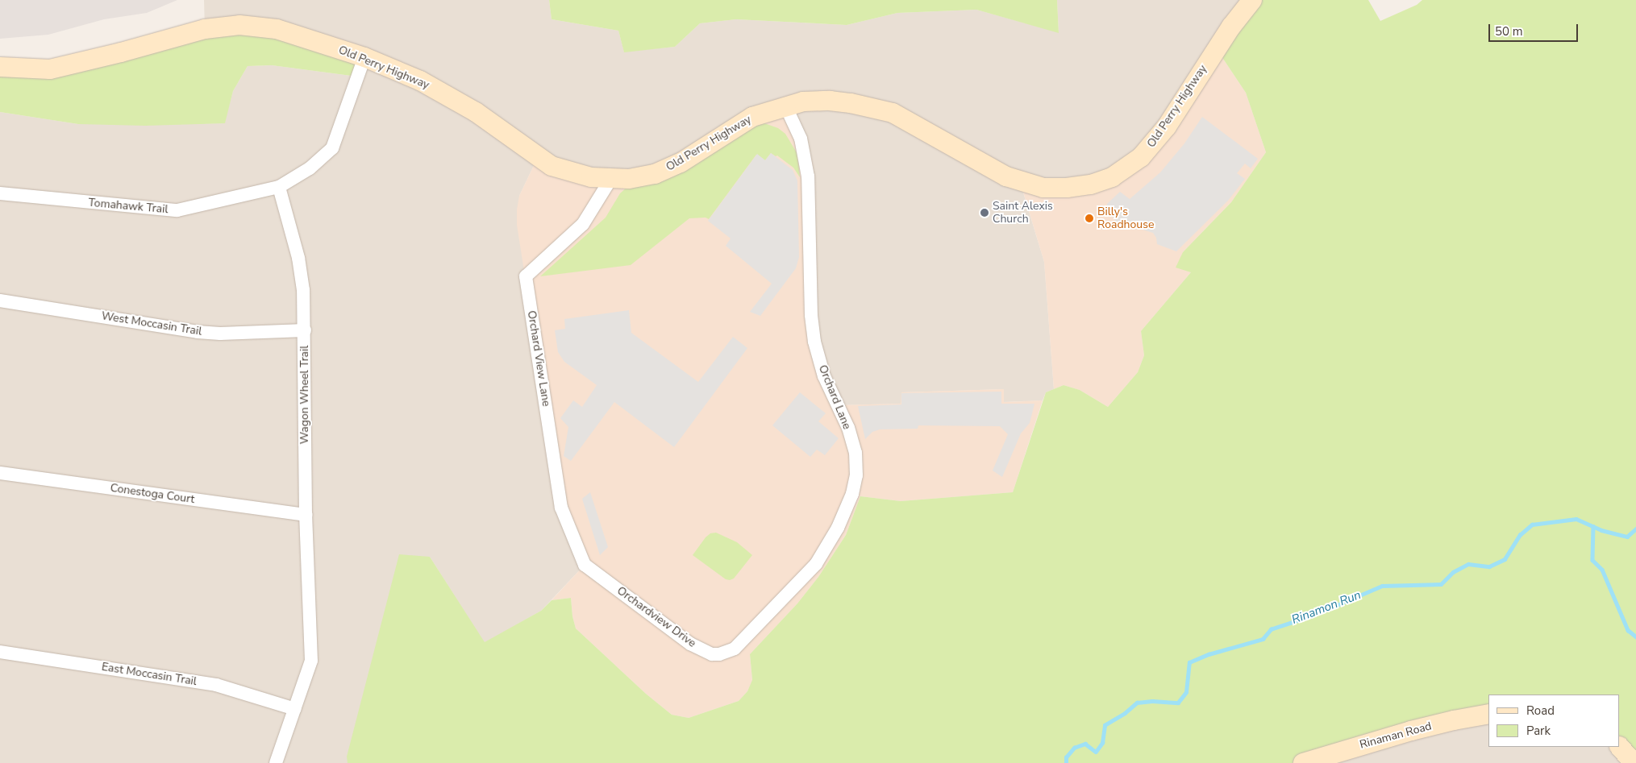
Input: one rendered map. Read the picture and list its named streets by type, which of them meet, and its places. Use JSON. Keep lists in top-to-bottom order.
{
  "streets": {
    "street": [
      "Old Perry Highway",
      "Tomahawk Trail",
      "West Moccasin Trail",
      "Orchard View Lane",
      "Wagon Wheel Trail",
      "Orchard Lane",
      "Conestoga Court",
      "Orchardview Drive",
      "East Moccasin Trail",
      "Rinaman Road"
    ]
  },
  "crossings": [
    ["Old Perry Highway", "Orchard View Lane"],
    ["Old Perry Highway", "Orchard Lane"],
    ["Tomahawk Trail", "Wagon Wheel Trail"],
    ["West Moccasin Trail", "Wagon Wheel Trail"],
    ["Orchard View Lane", "Orchardview Drive"],
    ["Wagon Wheel Trail", "Conestoga Court"],
    ["Wagon Wheel Trail", "East Moccasin Trail"],
    ["Orchard Lane", "Orchardview Drive"]
  ],
  "water": ["Rinamon Run"],
  "places": ["Saint Alexis Church", "Billy's Roadhouse"],
  "legend": ["Road", "Park"],
  "scale_bar": "50 m"
}
